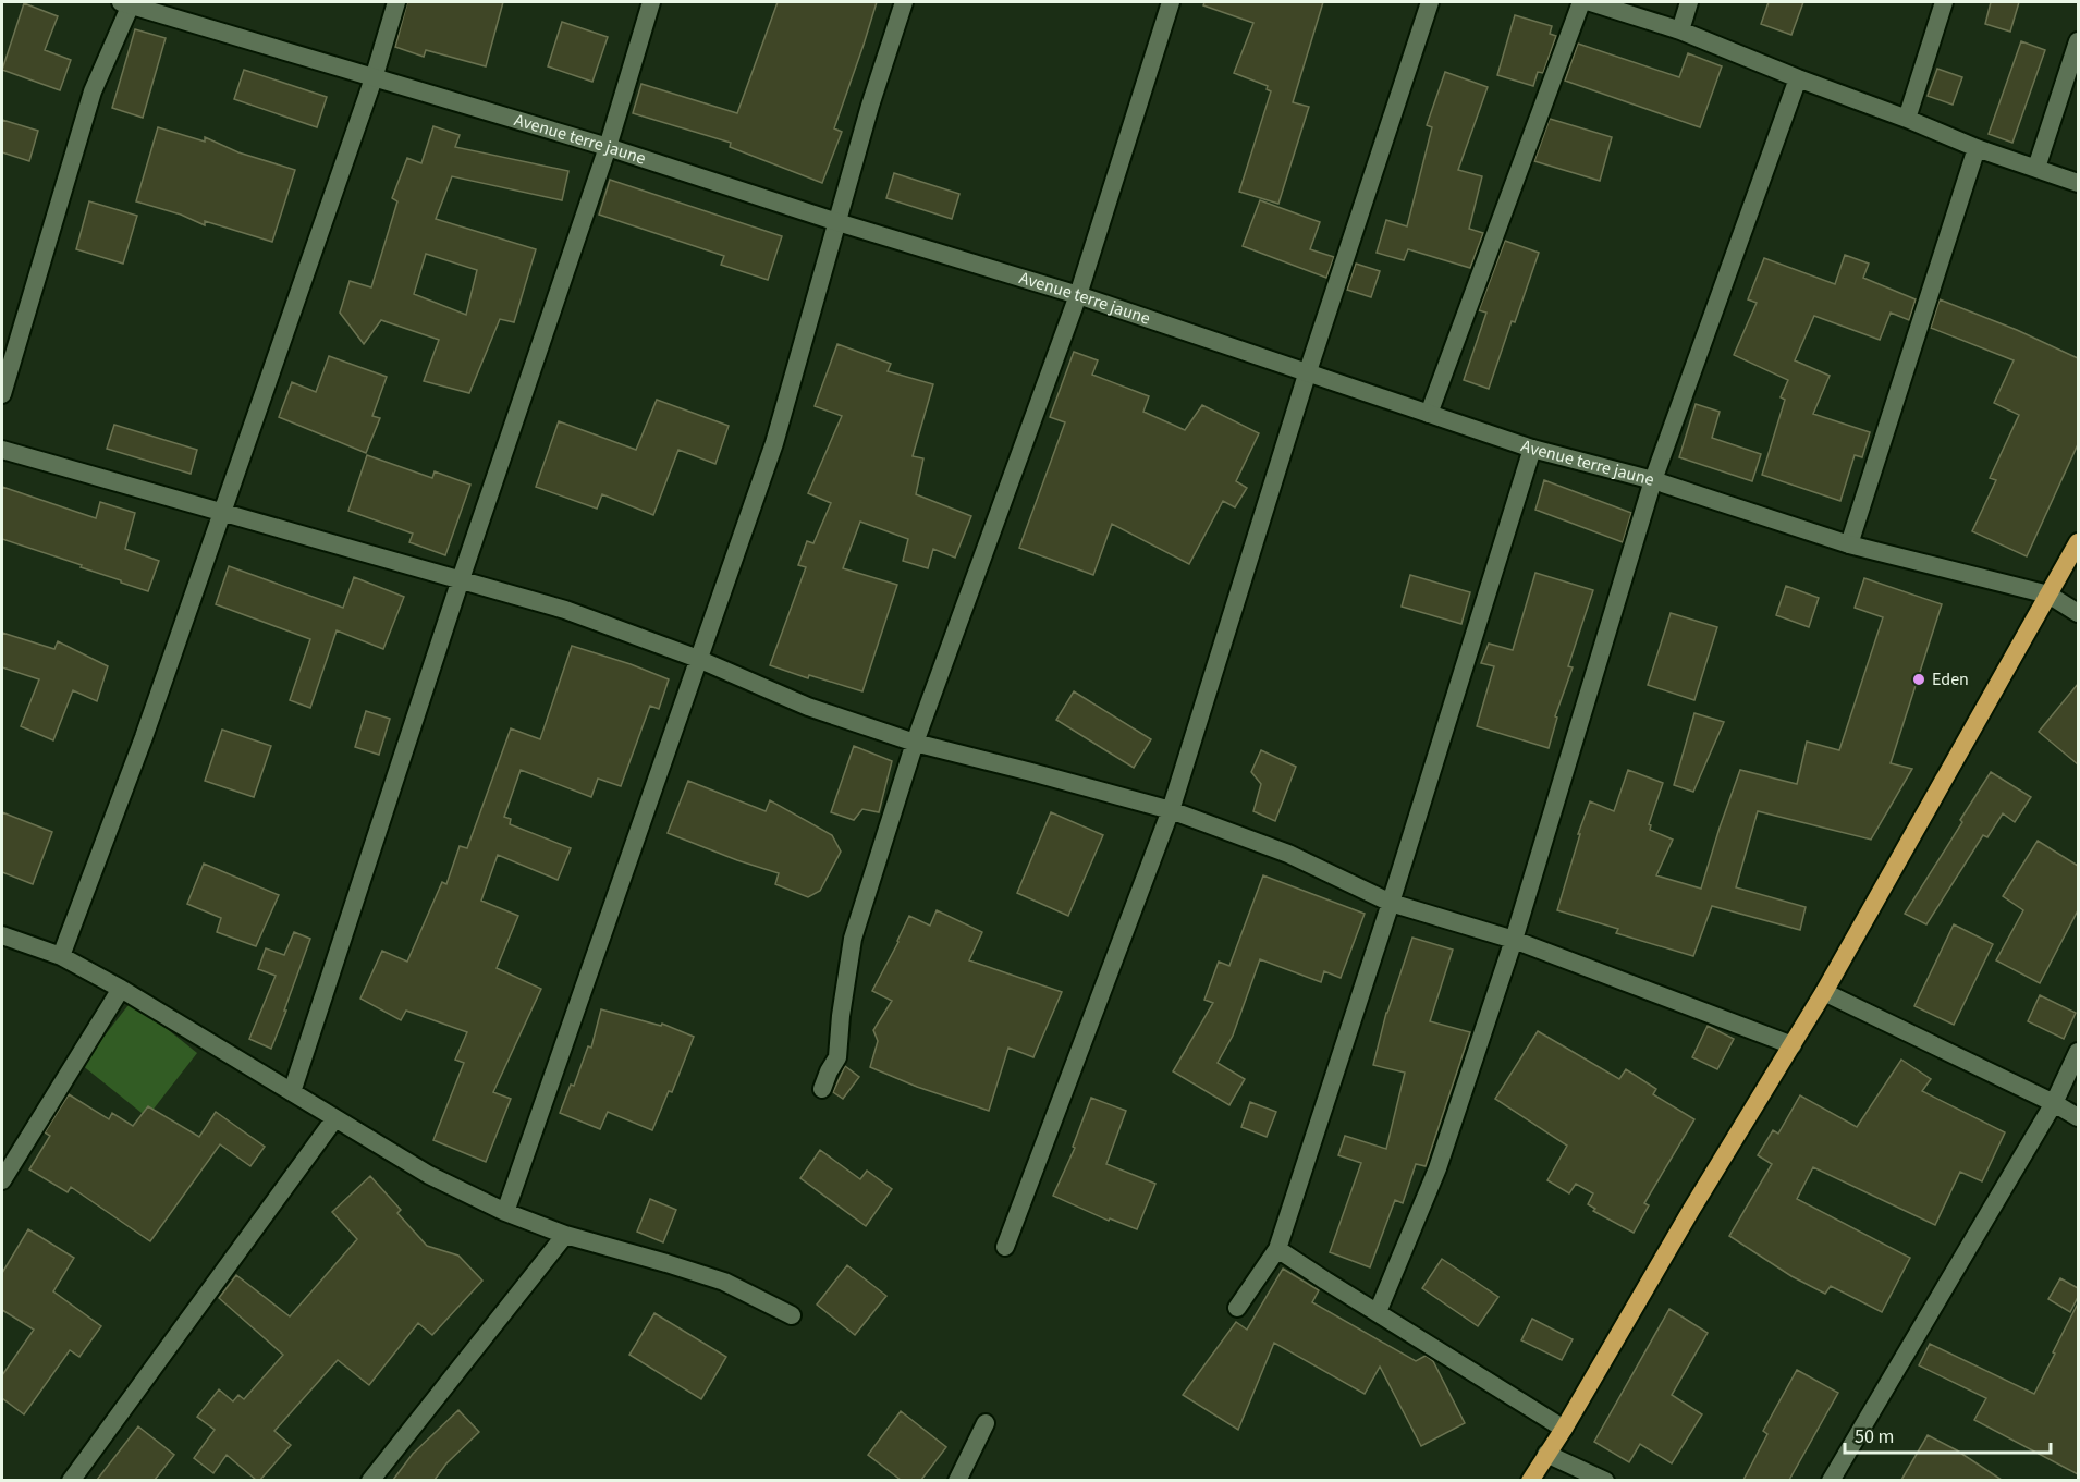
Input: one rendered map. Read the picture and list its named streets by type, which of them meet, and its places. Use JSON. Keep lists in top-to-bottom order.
{
  "streets": {
    "street": ["Avenue terre jaune"]
  },
  "places": ["Eden"],
  "scale_bar": "50 m"
}
